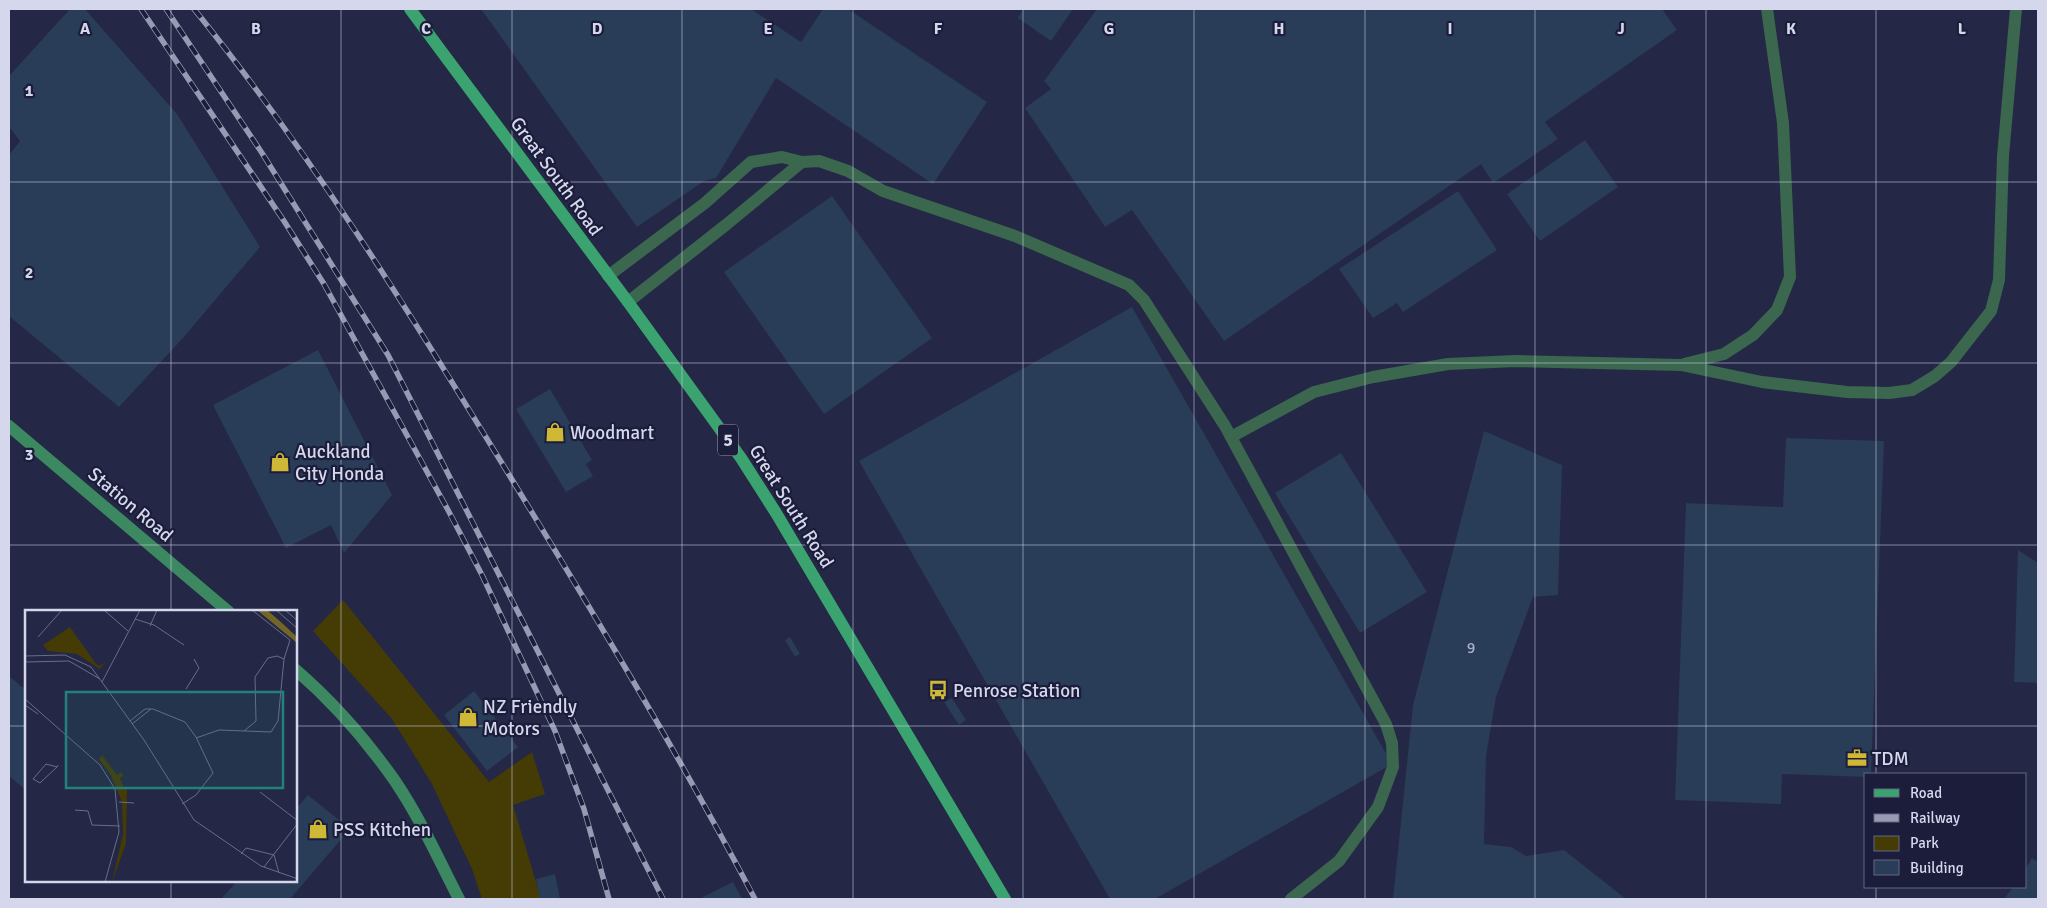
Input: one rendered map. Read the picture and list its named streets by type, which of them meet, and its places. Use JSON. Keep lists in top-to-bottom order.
{
  "streets": {
    "main road": ["Great South Road", "5", "Station Road"]
  },
  "places": {
    "shop": [
      "Woodmart",
      "Auckland City Honda",
      "NZ Friendly Motors",
      "PSS Kitchen"
    ],
    "bus stop": ["Penrose Station"],
    "office": ["TDM"]
  },
  "house_numbers": ["9"],
  "legend": [
    "Road",
    "Railway",
    "Park",
    "Building"
  ],
  "grid": {
    "columns": [
      "A",
      "B",
      "C",
      "D",
      "E",
      "F",
      "G",
      "H",
      "I",
      "J",
      "K",
      "L"
    ],
    "rows": ["1", "2", "3"]
  }
}
